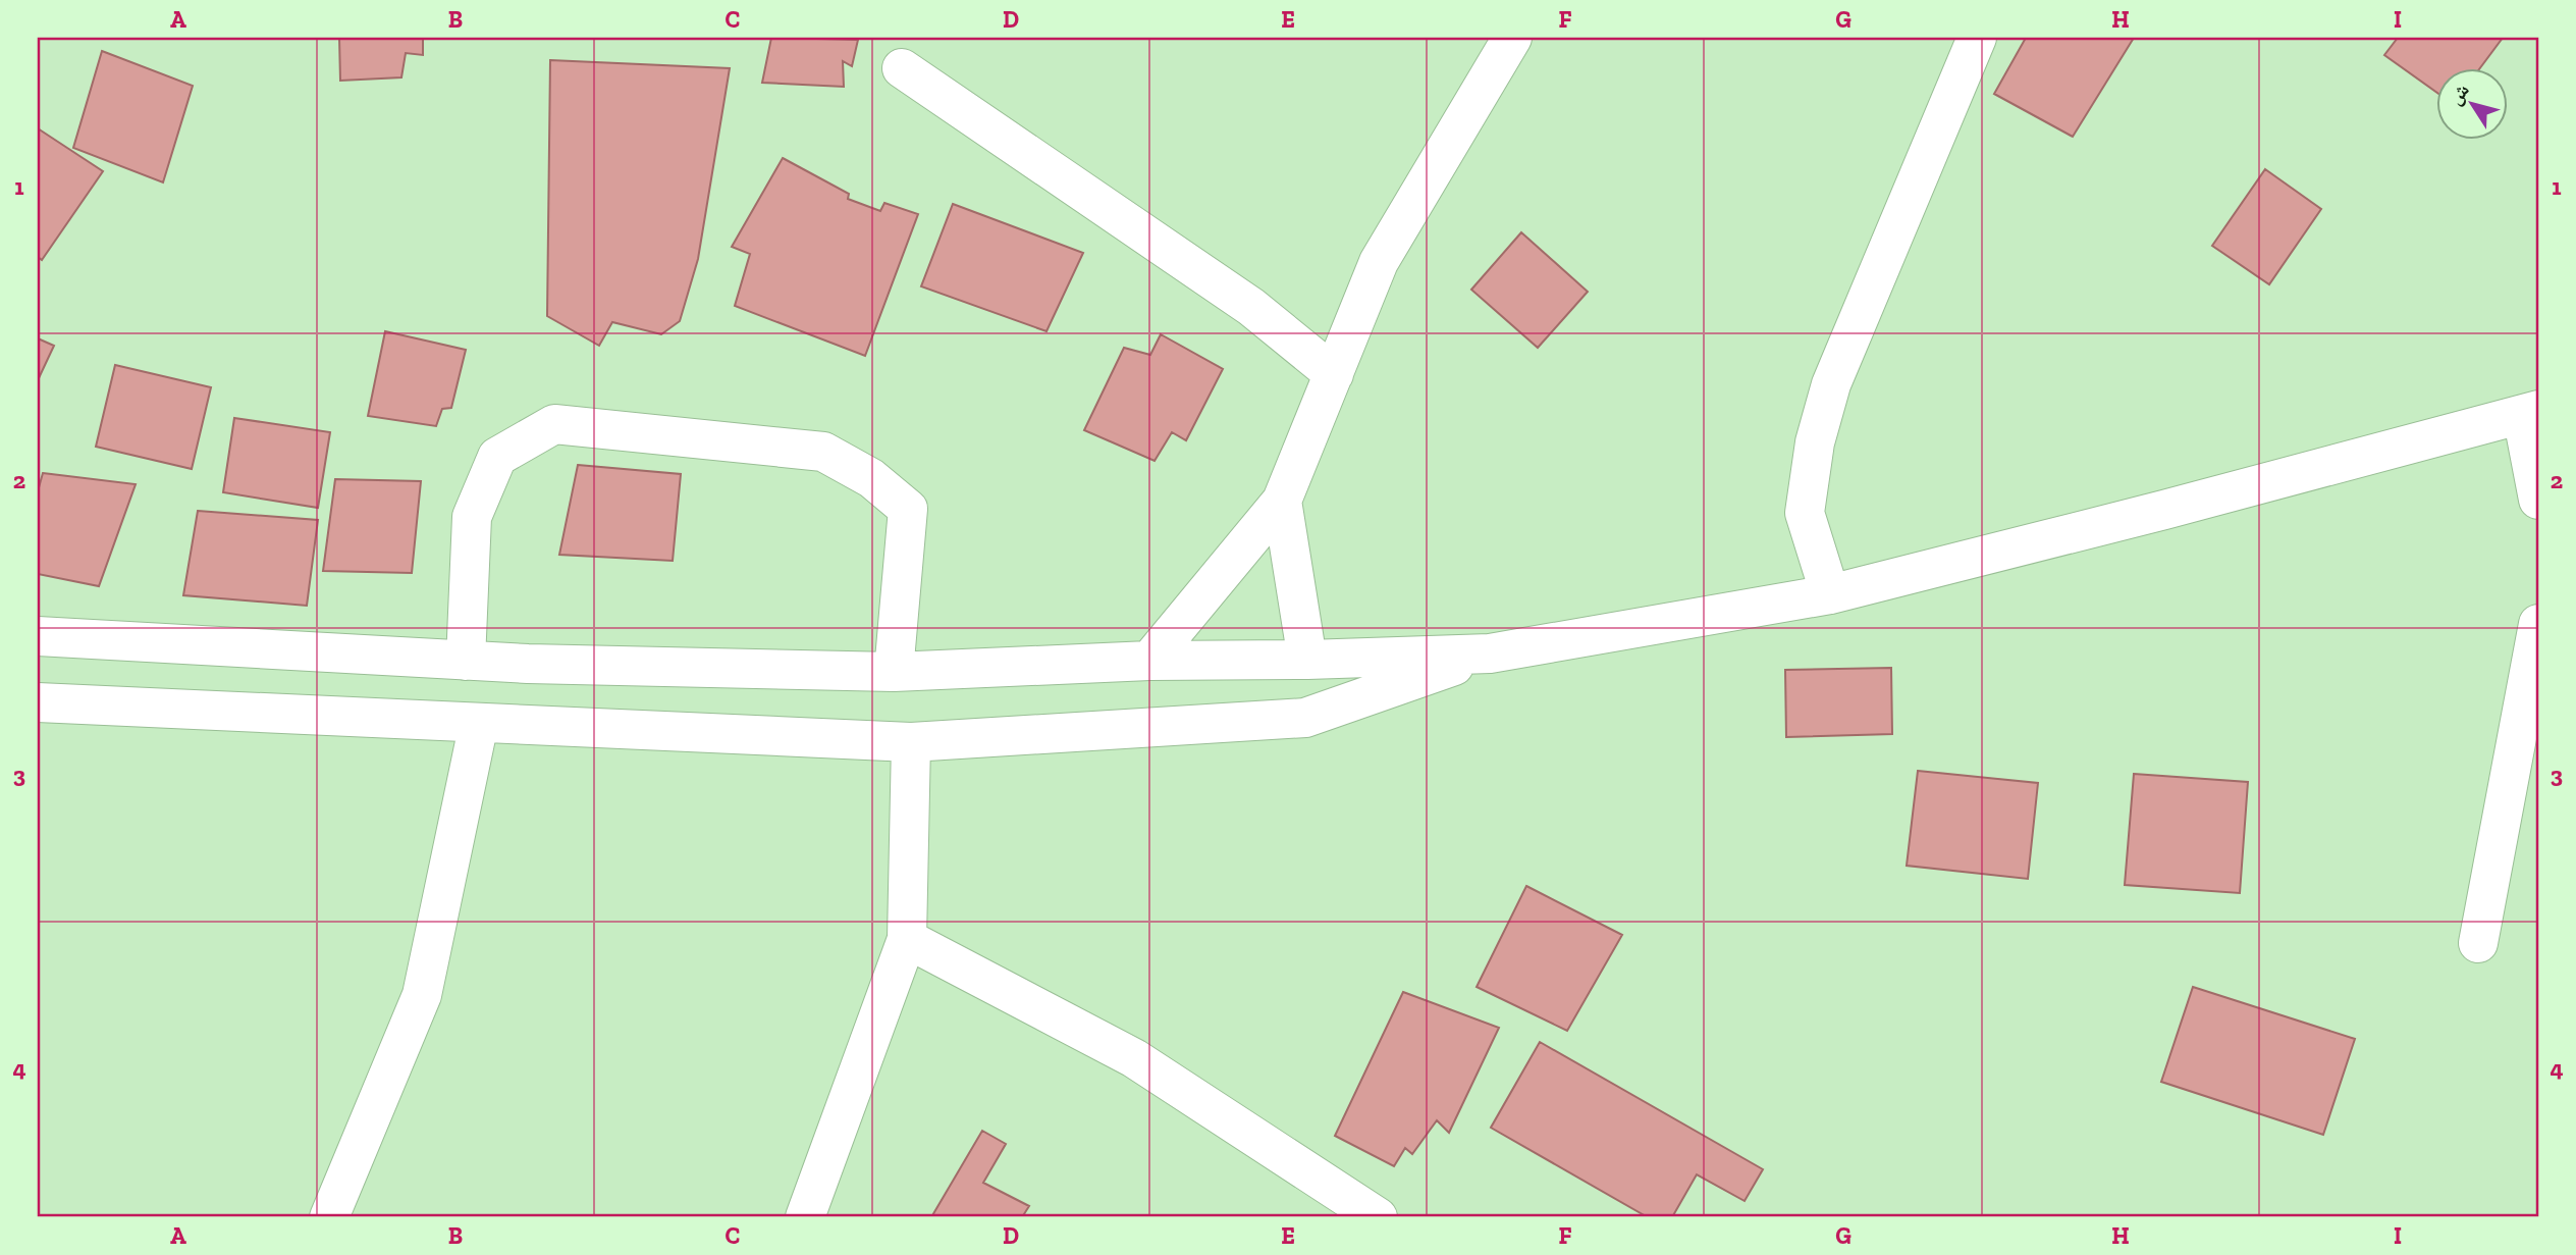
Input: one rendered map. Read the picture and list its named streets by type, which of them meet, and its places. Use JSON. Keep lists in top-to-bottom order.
{
  "north": "top left",
  "grid": {
    "columns": [
      "A",
      "B",
      "C",
      "D",
      "E",
      "F",
      "G",
      "H",
      "I"
    ],
    "rows": [
      "1",
      "2",
      "3",
      "4"
    ]
  }
}
